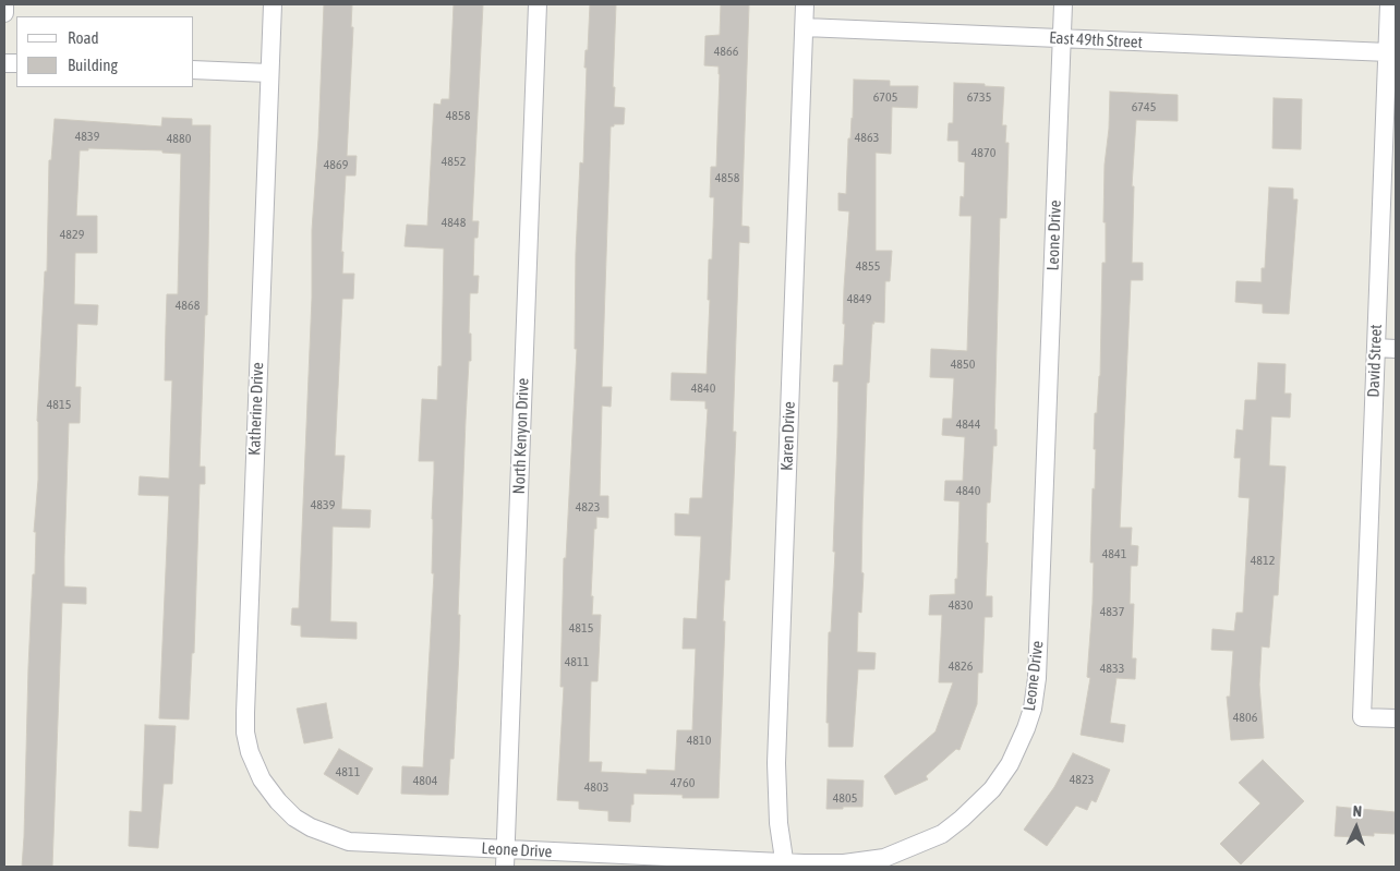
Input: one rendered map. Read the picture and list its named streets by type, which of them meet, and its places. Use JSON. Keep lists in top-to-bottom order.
{
  "streets": {
    "street": [
      "East 49th Street",
      "Leone Drive",
      "David Street",
      "Katherine Drive",
      "North Kenyon Drive",
      "Karen Drive"
    ]
  },
  "crossings": [
    ["East 49th Street", "Leone Drive"],
    ["East 49th Street", "David Street"],
    ["East 49th Street", "Karen Drive"],
    ["Leone Drive", "Katherine Drive"],
    ["Leone Drive", "North Kenyon Drive"],
    ["Leone Drive", "Karen Drive"]
  ],
  "house_numbers": [
    "4866",
    "6705",
    "6735",
    "6745",
    "4858",
    "4839",
    "4863",
    "4880",
    "4870",
    "4852",
    "4869",
    "4858",
    "4848",
    "4829",
    "4855",
    "4849",
    "4868",
    "4850",
    "4840",
    "4815",
    "4844",
    "4840",
    "4839",
    "4823",
    "4841",
    "4812",
    "4830",
    "4837",
    "4815",
    "4811",
    "4826",
    "4833",
    "4806",
    "4810",
    "4811",
    "4823",
    "4804",
    "4760",
    "4803",
    "4805"
  ],
  "legend": ["Road", "Building"],
  "north": "top"
}
